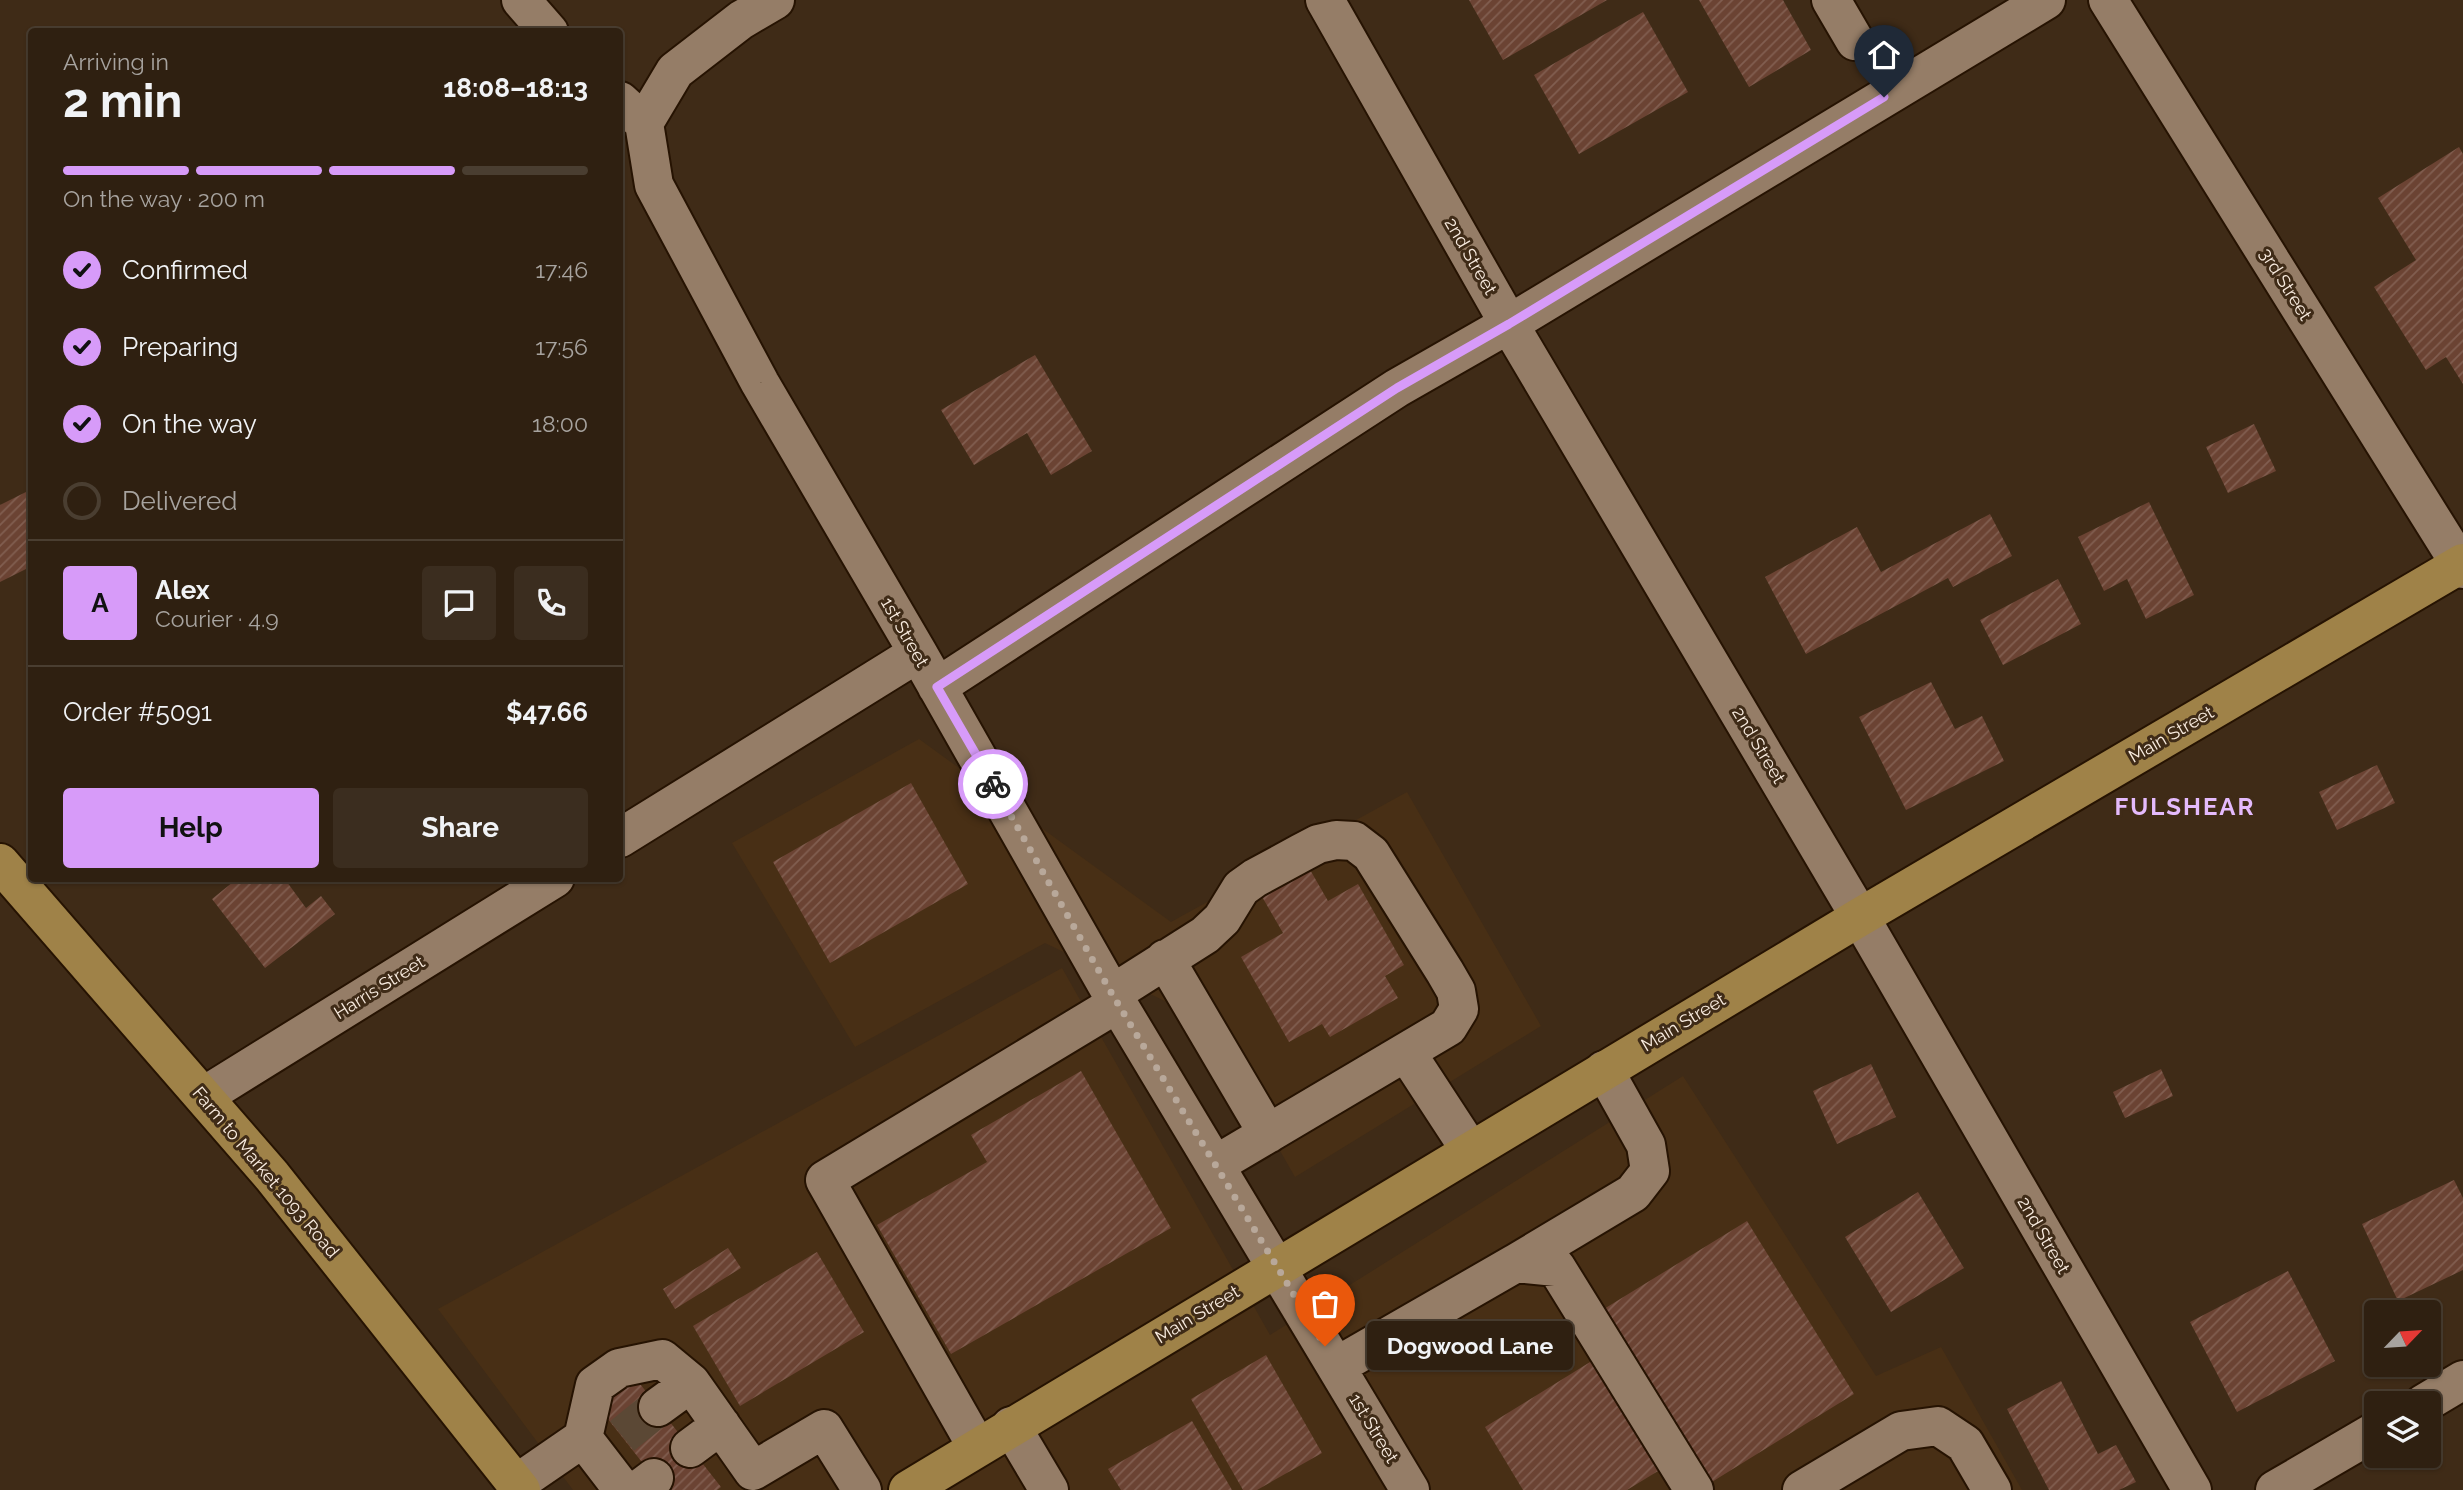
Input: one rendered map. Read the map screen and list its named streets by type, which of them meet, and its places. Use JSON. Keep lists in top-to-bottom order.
{
  "streets": {
    "main road": ["Main Street", "Farm to Market 1093 Road"],
    "street": [
      "2nd Street",
      "3rd Street",
      "1st Street",
      "Harris Street"
    ]
  },
  "crossings": [
    ["2nd Street", "Main Street"],
    ["3rd Street", "Main Street"],
    ["1st Street", "Main Street"],
    ["Harris Street", "Farm to Market 1093 Road"]
  ],
  "districts": ["FULSHEAR"],
  "places": ["Dogwood Lane"],
  "north": "top right",
  "page": {
    "heading": ["2 min", "Arriving in", "18:08–18:13"],
    "panel": [
      "Alex",
      "Courier · 4.9",
      "Order #5091",
      "$47.66"
    ],
    "bar": "On the way · 200 m",
    "list": [
      ["Confirmed", "17:46"],
      ["Preparing", "17:56"],
      ["On the way", "18:00"],
      "Delivered"
    ],
    "round": "A",
    "buttons": ["Help", "Share"],
    "bubble": "Dogwood Lane"
  }
}
